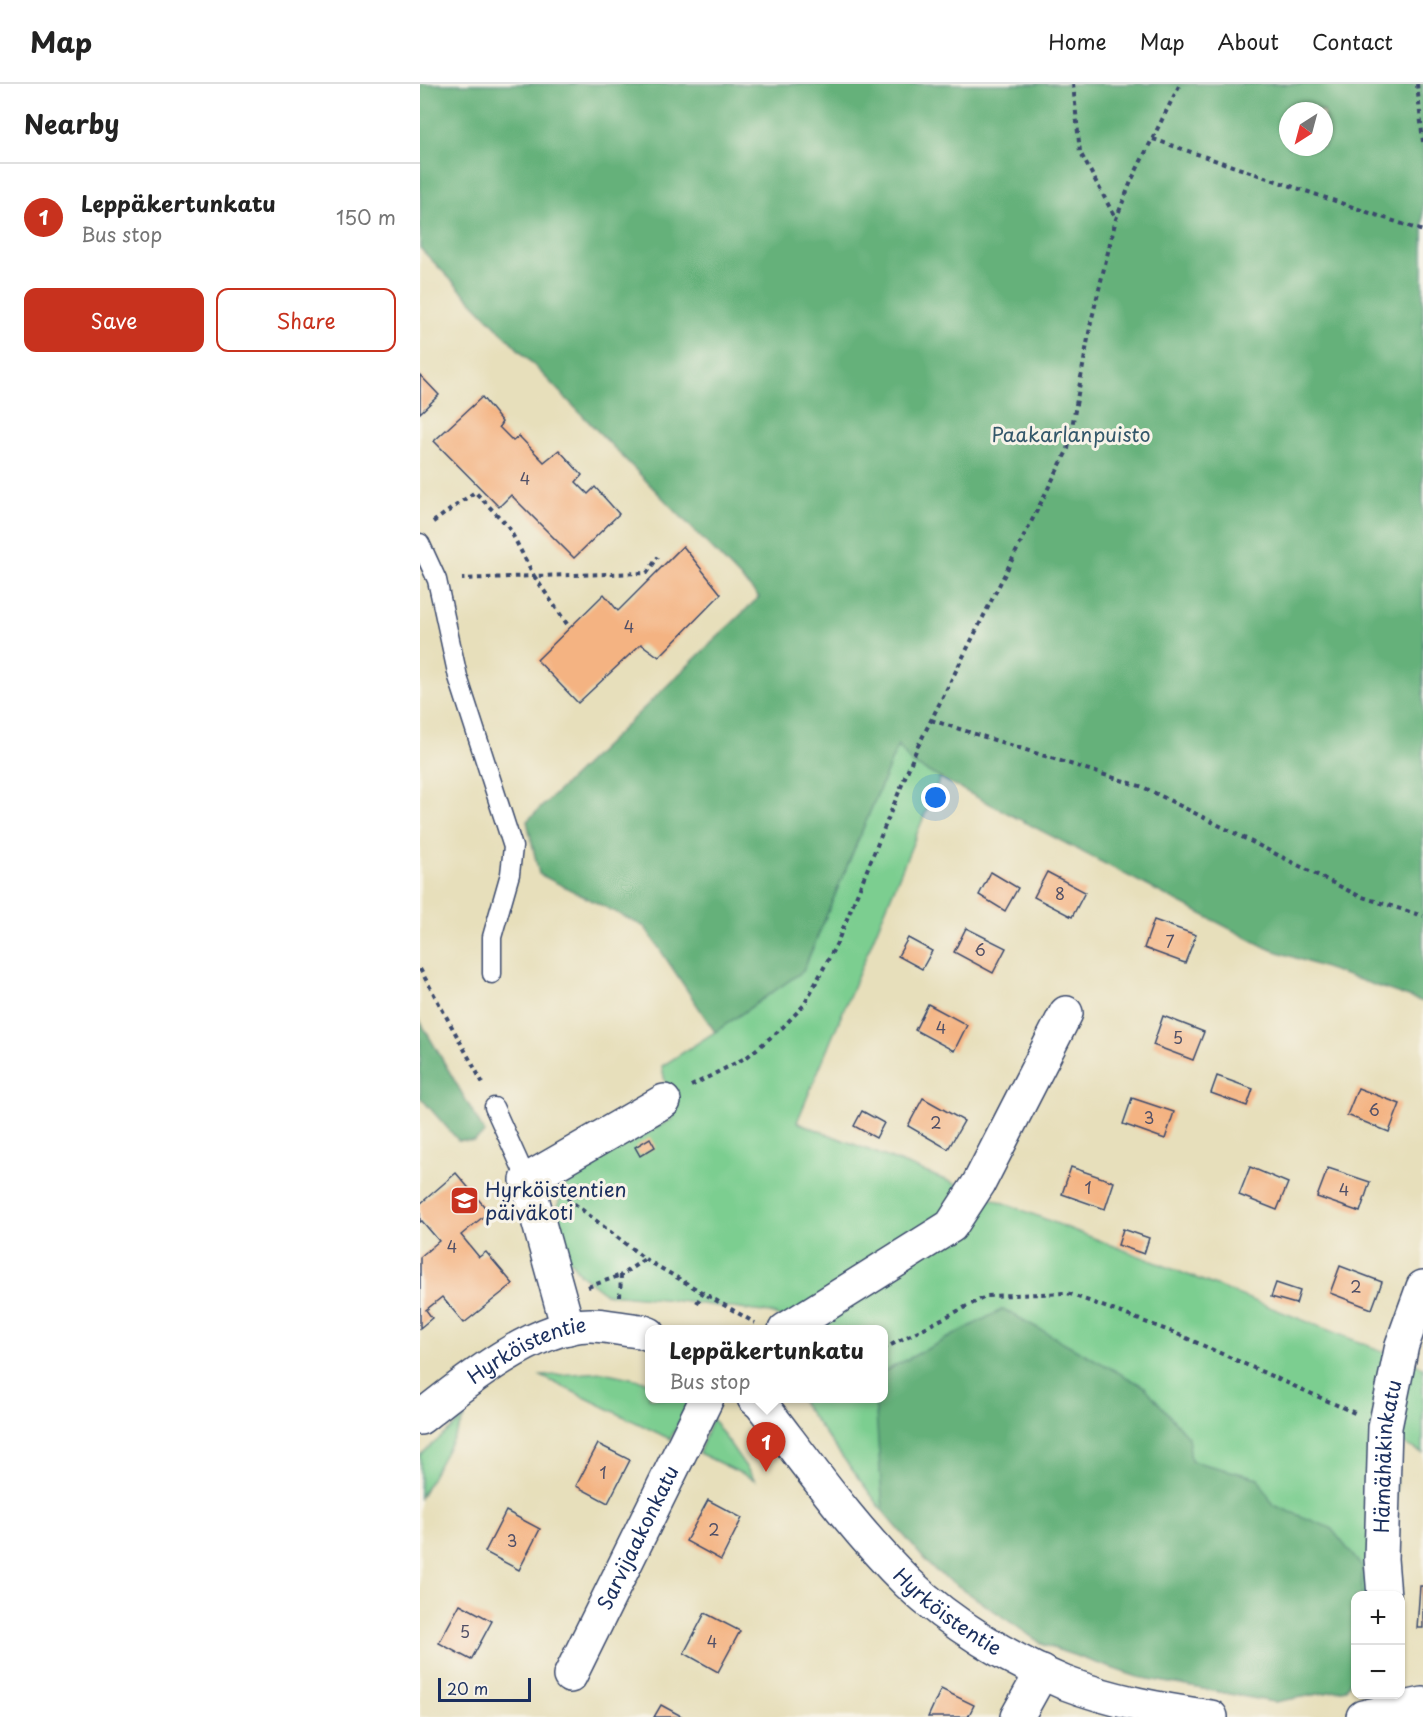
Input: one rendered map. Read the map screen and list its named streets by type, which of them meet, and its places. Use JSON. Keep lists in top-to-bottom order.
{
  "streets": {
    "street": ["Hyrköistentie", "Hämähäkinkatu", "Sarvijaakonkatu"]
  },
  "parks": ["Paakarlanpuisto"],
  "places": {
    "school or university": ["Hyrköistentien päiväkoti"]
  },
  "house_numbers": [
    "4",
    "4",
    "8",
    "7",
    "6",
    "4",
    "5",
    "6",
    "3",
    "2",
    "1",
    "4",
    "4",
    "2",
    "1",
    "2",
    "3",
    "5",
    "4"
  ],
  "scale_bar": "20 m",
  "north": "bottom left",
  "page": {
    "header": "Map",
    "nav": [
      "Home",
      "Map",
      "About",
      "Contact"
    ],
    "heading": "Nearby",
    "list": [
      {
        "mark": "1",
        "name": "Leppäkertunkatu",
        "note": "Bus stop",
        "value": "150 m"
      }
    ],
    "buttons": ["Save", "Share"],
    "popup": ["Leppäkertunkatu", "Bus stop"],
    "pins": "1",
    "map_buttons": ["+", "−"],
    "scale": "20 m"
  }
}
